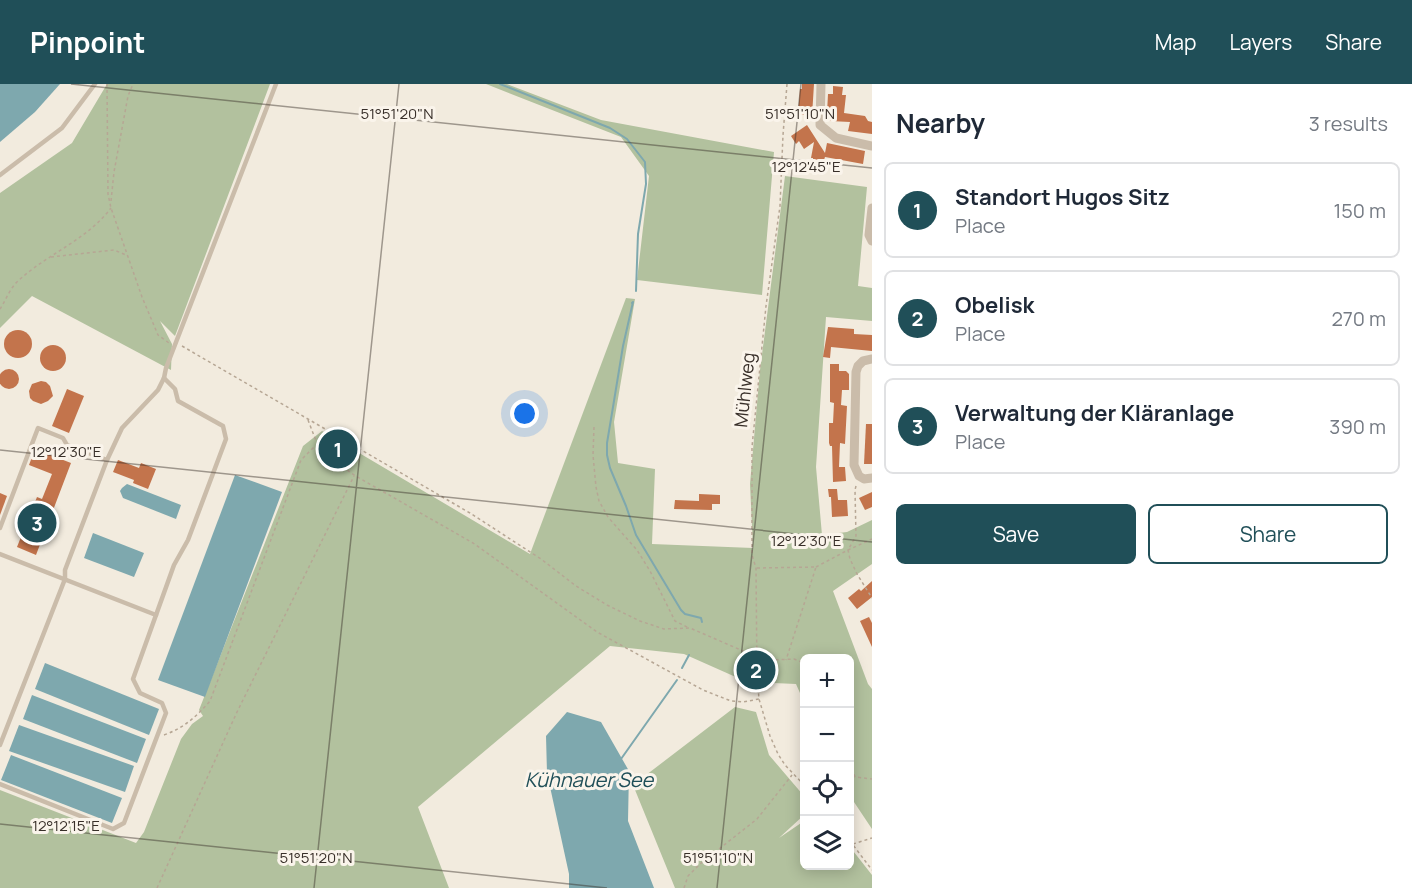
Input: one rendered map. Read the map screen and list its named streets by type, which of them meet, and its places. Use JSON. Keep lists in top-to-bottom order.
{
  "streets": {
    "path": ["Mühlweg"]
  },
  "water": ["Kühnauer See"],
  "page": {
    "header": "Pinpoint",
    "nav": ["Map", "Layers", "Share"],
    "heading": ["Nearby", "3 results"],
    "list": [
      {
        "mark": "1",
        "name": "Standort Hugos Sitz",
        "note": "Place",
        "value": "150 m"
      },
      {
        "mark": "2",
        "name": "Obelisk",
        "note": "Place",
        "value": "270 m"
      },
      {
        "mark": "3",
        "name": "Verwaltung der Kläranlage",
        "note": "Place",
        "value": "390 m"
      }
    ],
    "pins": ["1", "3", "2"],
    "buttons": ["Save", "Share"],
    "map_buttons": ["+", "−"]
  },
  "coordinates": [
    "51°51'20\"N",
    "51°51'10\"N",
    "12°12'45\"E",
    "12°12'30\"E",
    "12°12'15\"E"
  ]
}
